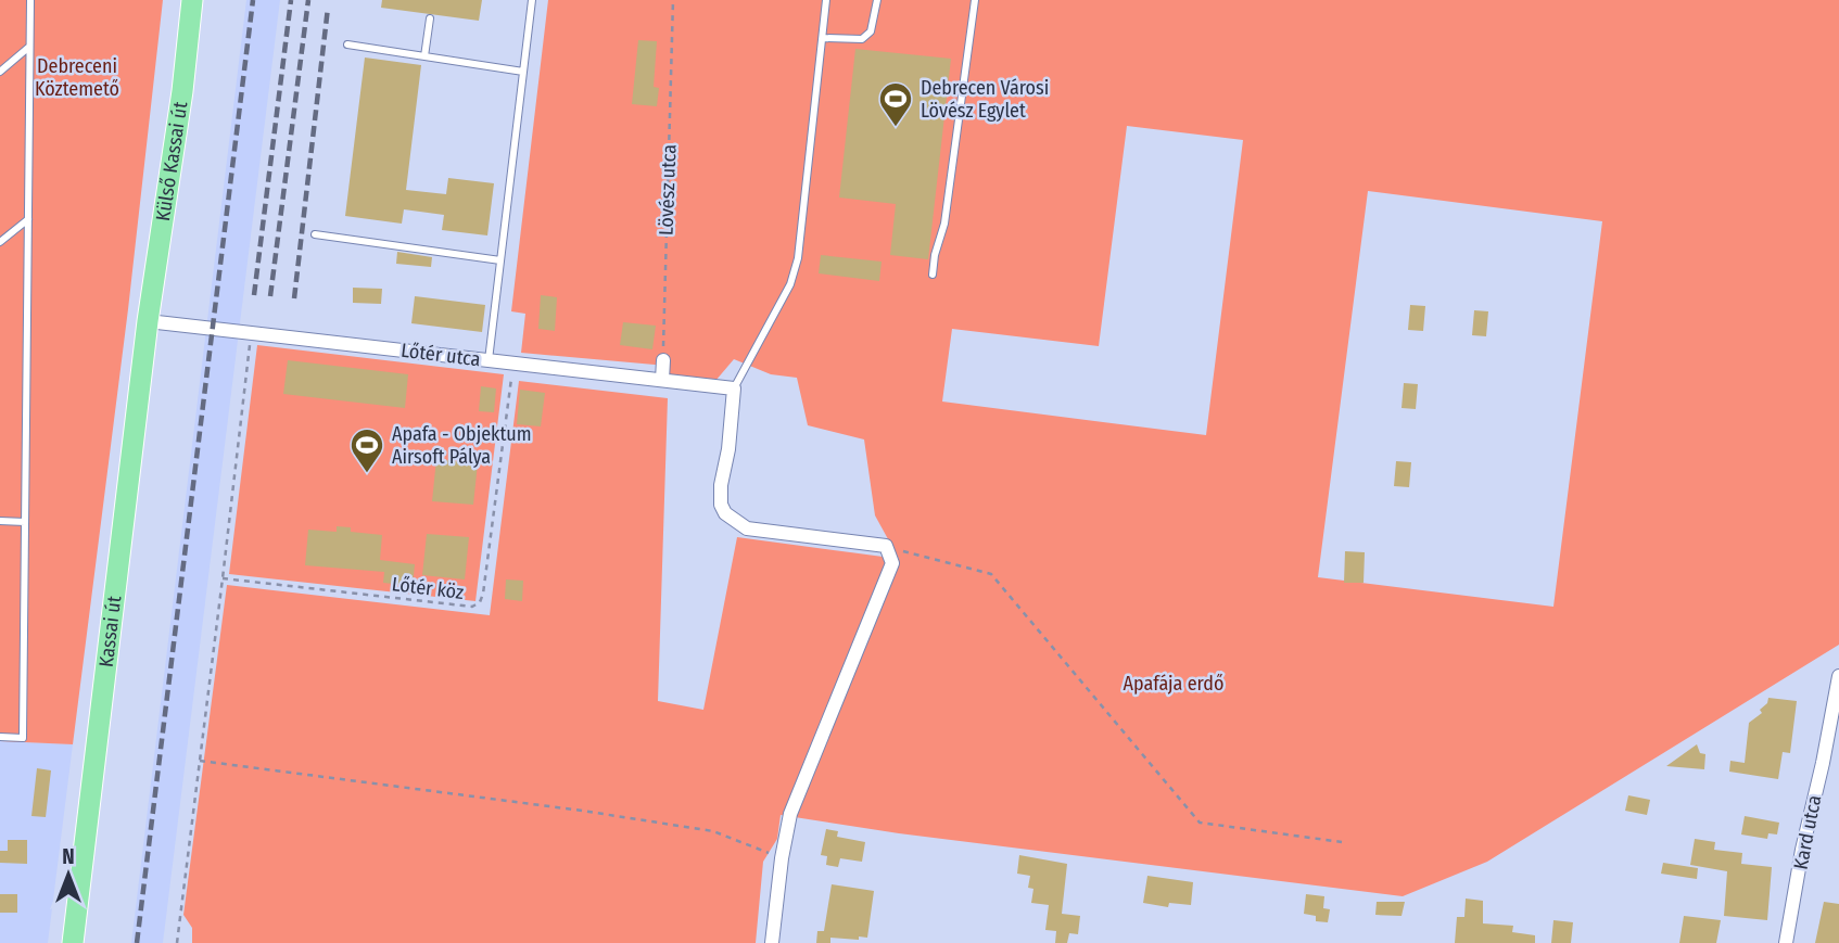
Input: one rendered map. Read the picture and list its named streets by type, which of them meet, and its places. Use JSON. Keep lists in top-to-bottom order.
{
  "streets": {
    "main road": ["Külső Kassai út", "Kassai út"],
    "street": ["Lőtér utca", "Kard utca"],
    "path": ["Lövész utca", "Lőtér köz"]
  },
  "crossings": [
    ["Külső Kassai út", "Lőtér utca"],
    ["Külső Kassai út", "Kassai út"],
    ["Lőtér utca", "Lőtér köz"],
    ["Lőtér utca", "Kassai út"]
  ],
  "parks": ["Debreceni Köztemető", "Apafája erdő"],
  "places": {
    "sports": ["Debrecen Városi Lövész Egylet", "Apafa - Objektum Airsoft Pálya"]
  },
  "north": "top"
}
